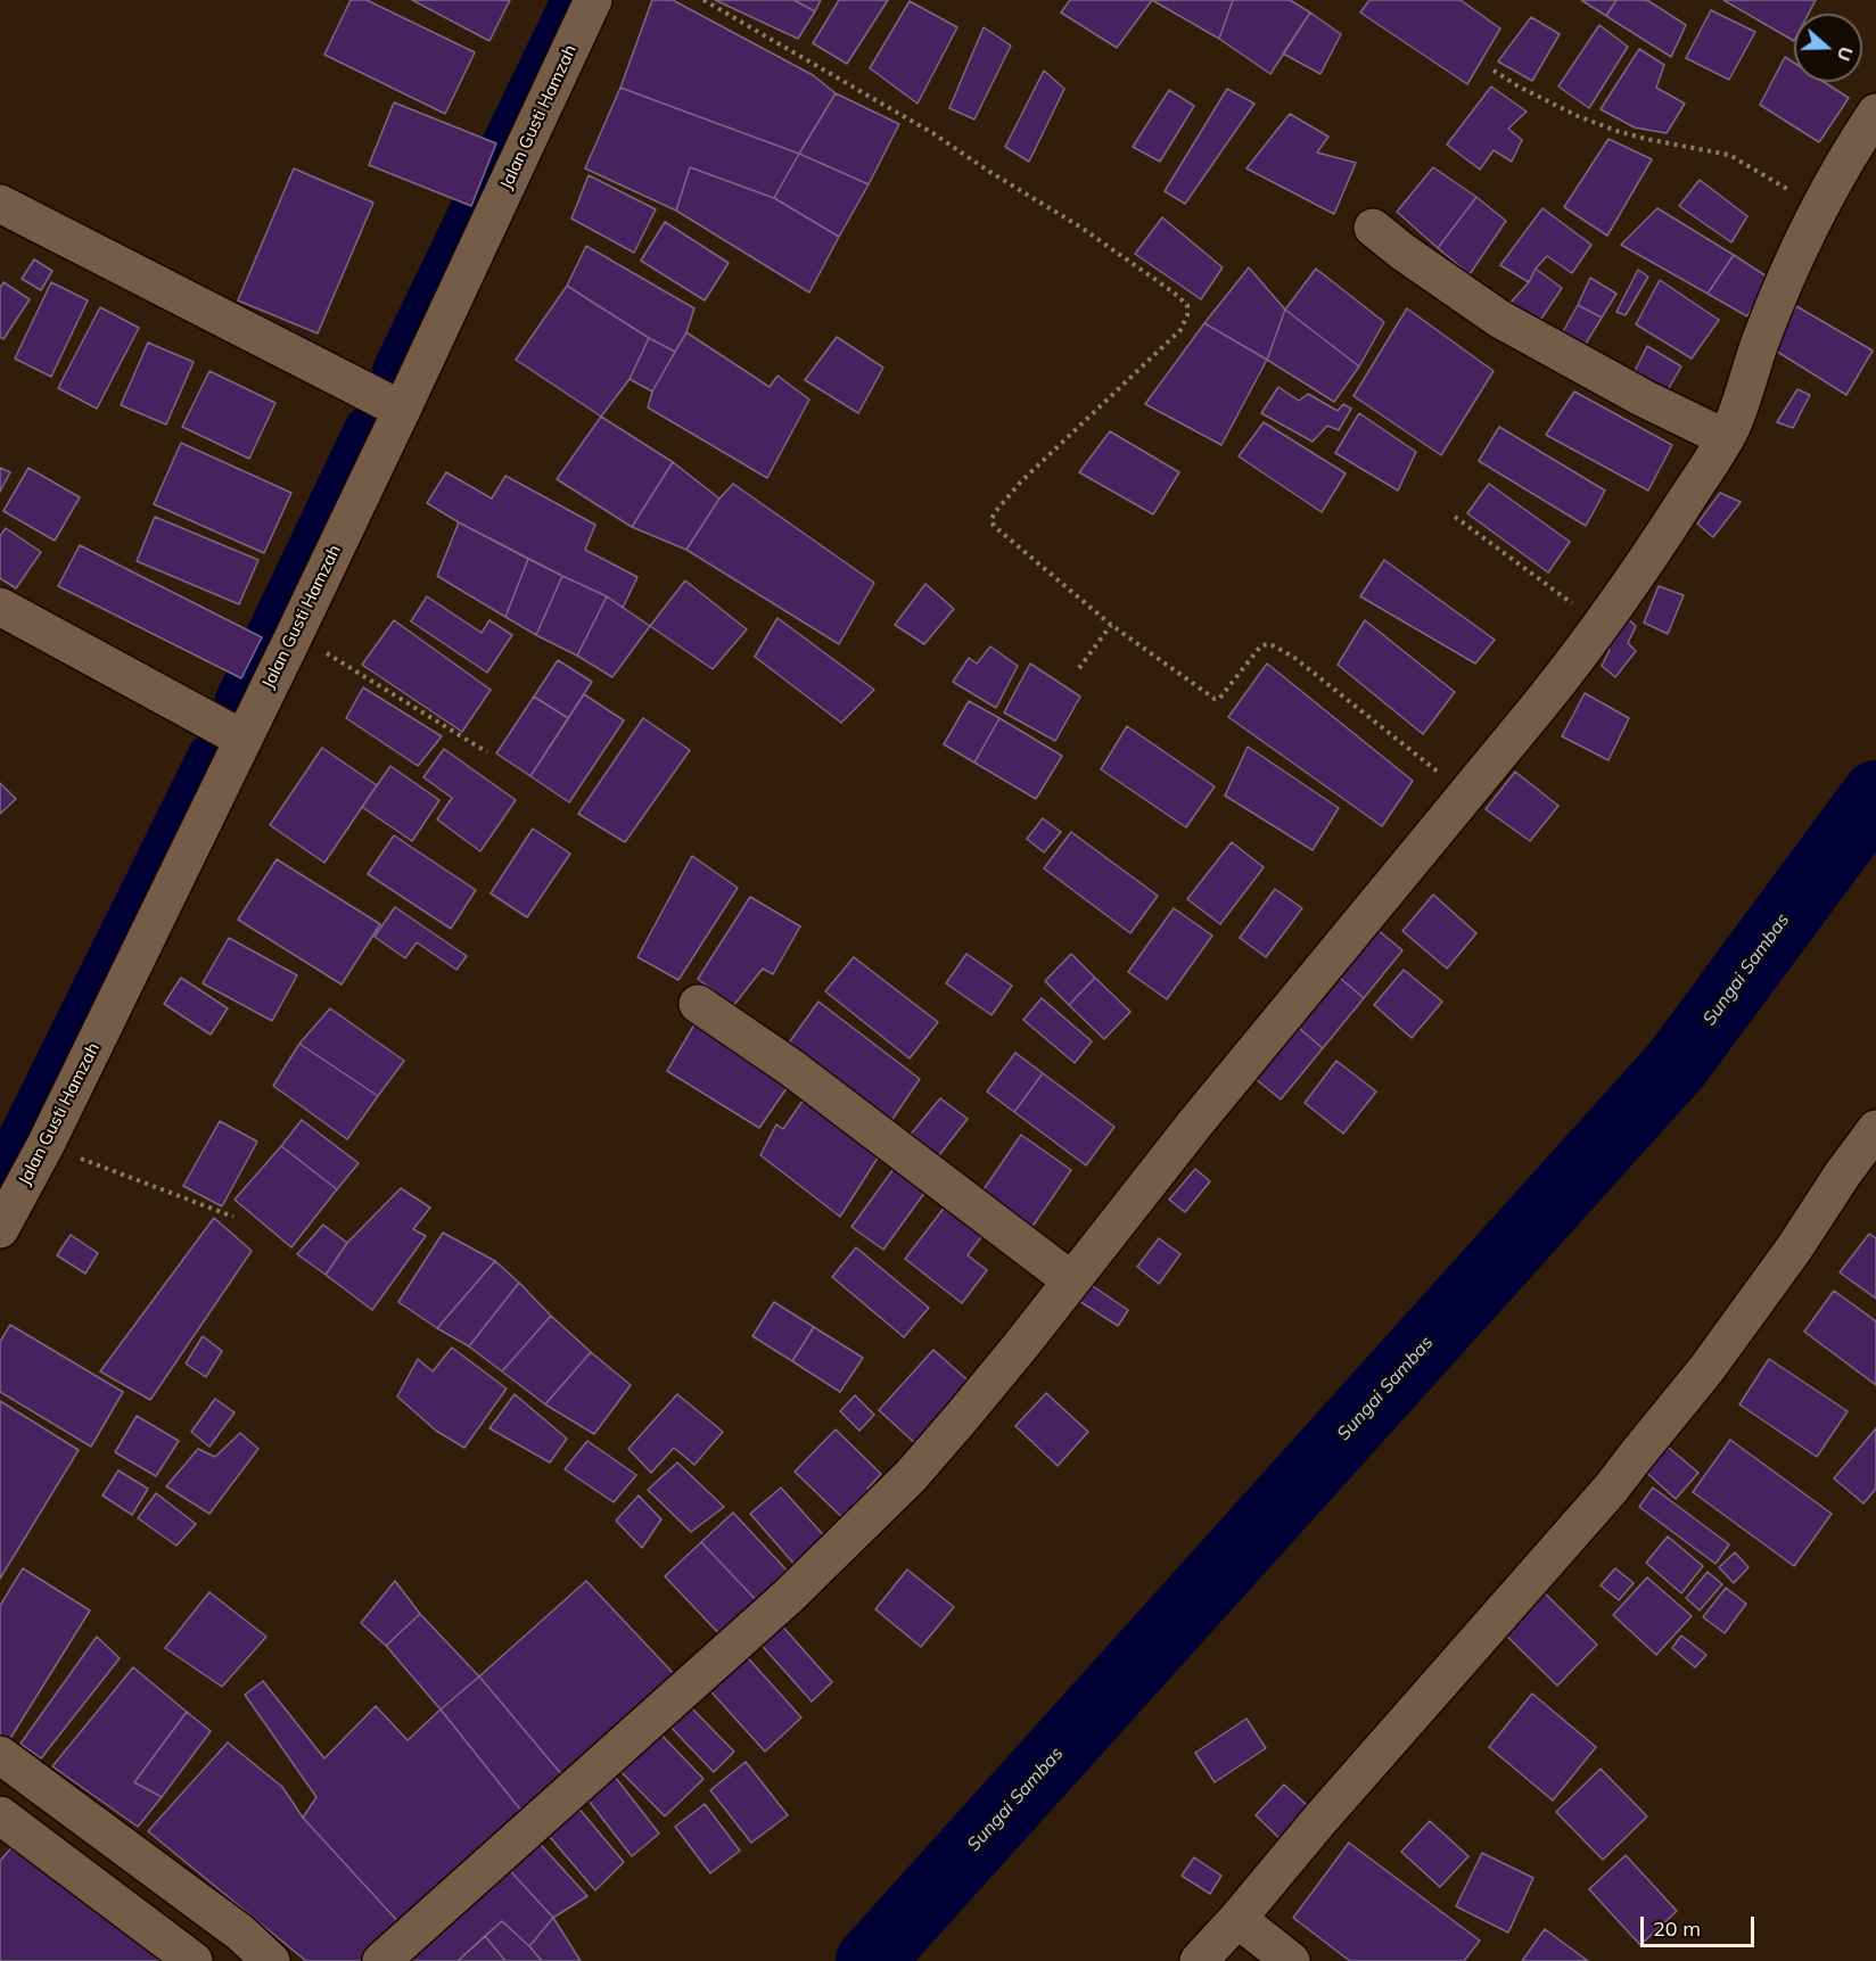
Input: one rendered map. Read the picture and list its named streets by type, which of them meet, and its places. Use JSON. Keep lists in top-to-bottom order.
{
  "streets": {
    "street": ["Jalan Gusti Hamzah"]
  },
  "water": ["Sungai Sambas"],
  "scale_bar": "20 m",
  "north": "right"
}
